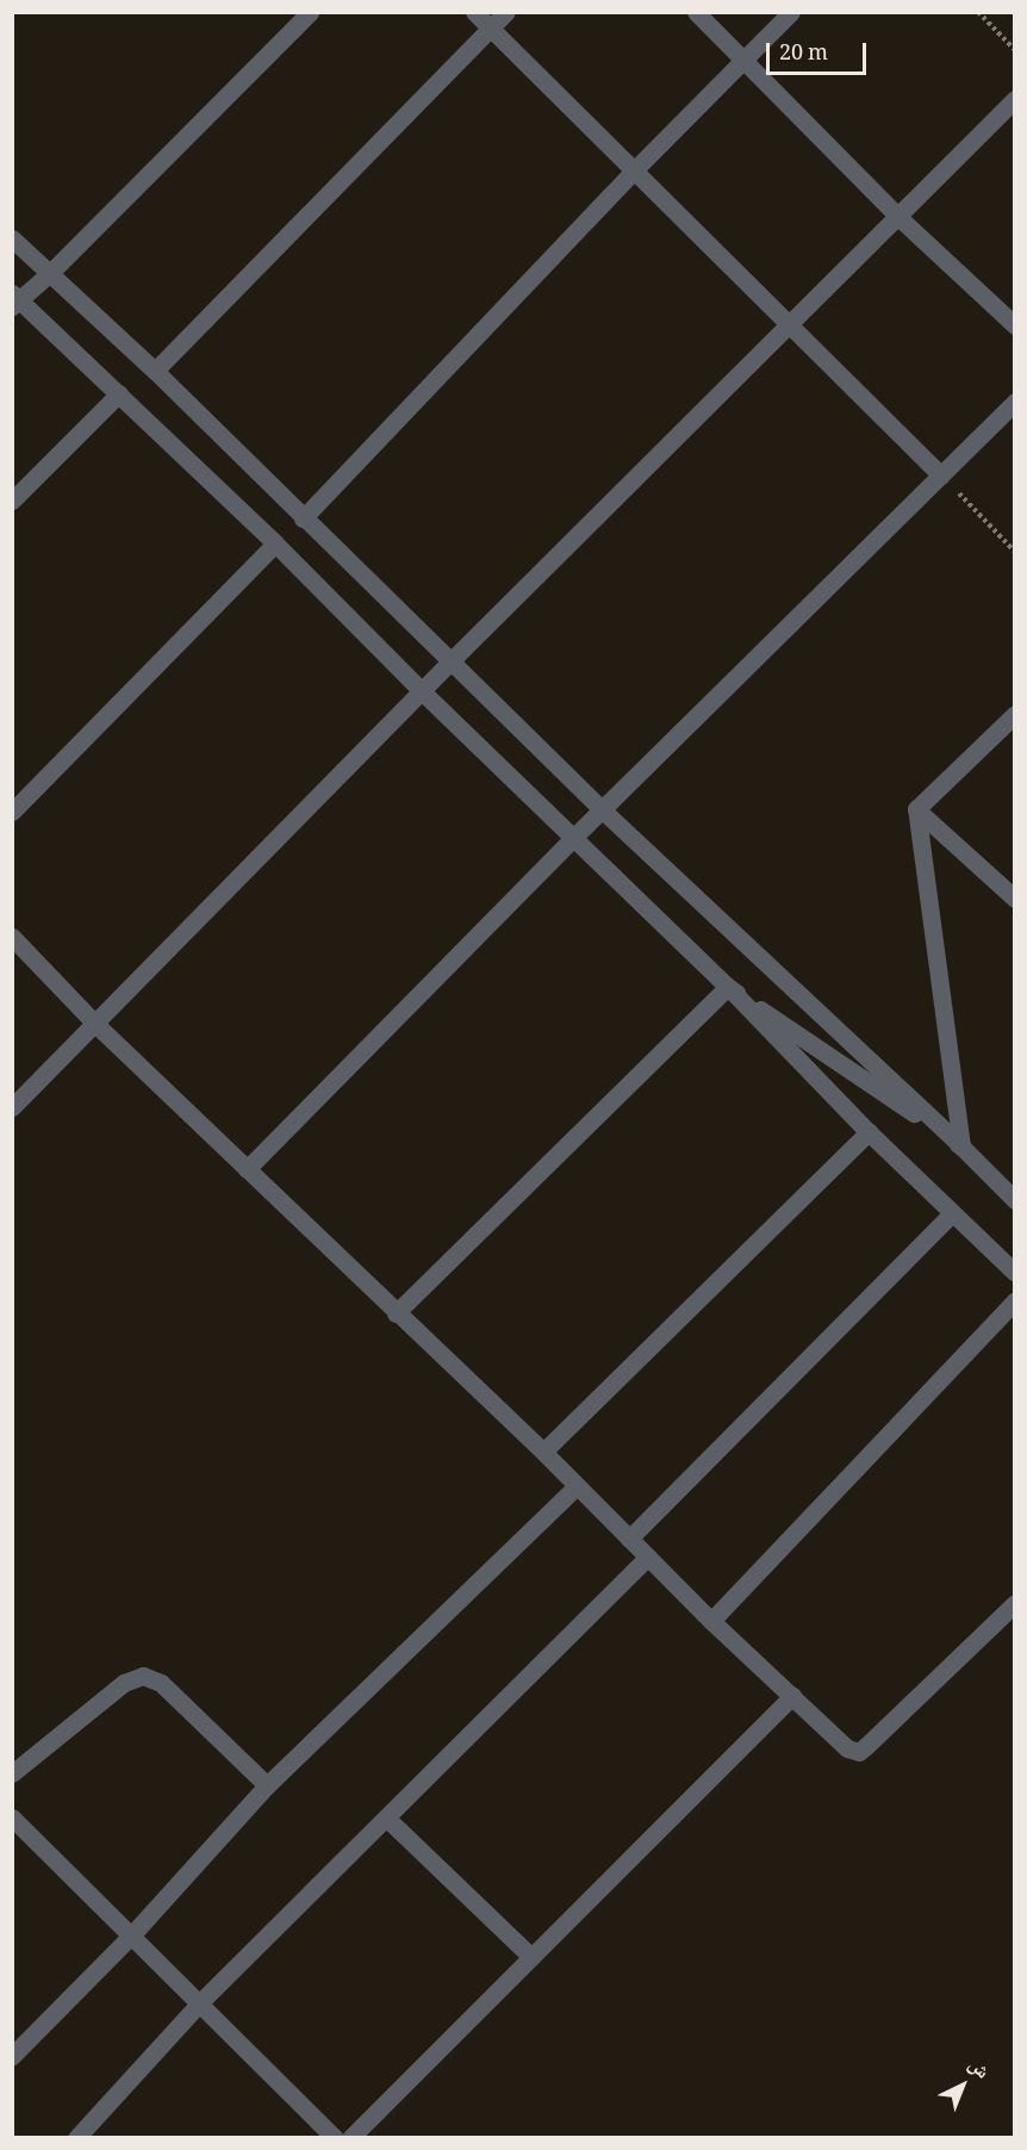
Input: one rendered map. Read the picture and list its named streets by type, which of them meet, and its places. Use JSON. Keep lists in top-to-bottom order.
{
  "scale_bar": "20 m",
  "north": "top right"
}
